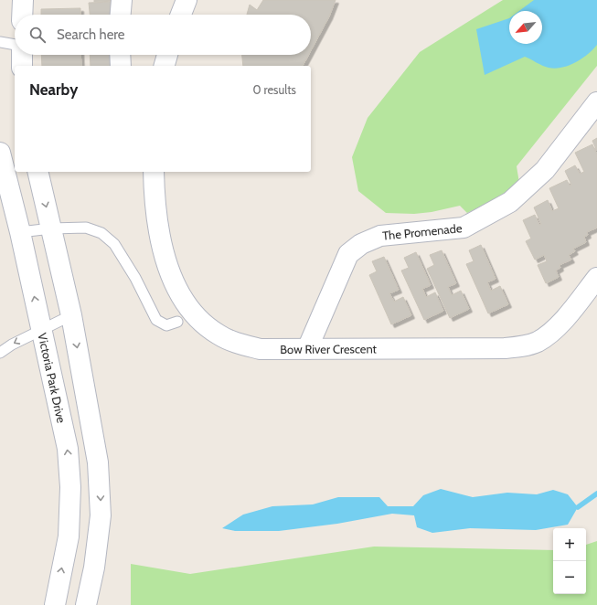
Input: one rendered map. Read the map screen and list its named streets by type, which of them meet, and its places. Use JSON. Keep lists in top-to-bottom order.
{
  "streets": {
    "street": ["The Promenade", "Bow River Crescent", "Victoria Park Drive"]
  },
  "crossings": [
    ["The Promenade", "Bow River Crescent"]
  ],
  "north": "bottom left",
  "page": {
    "search": "Search here",
    "heading": ["Nearby", "0 results"],
    "map_buttons": ["+", "−"]
  }
}
